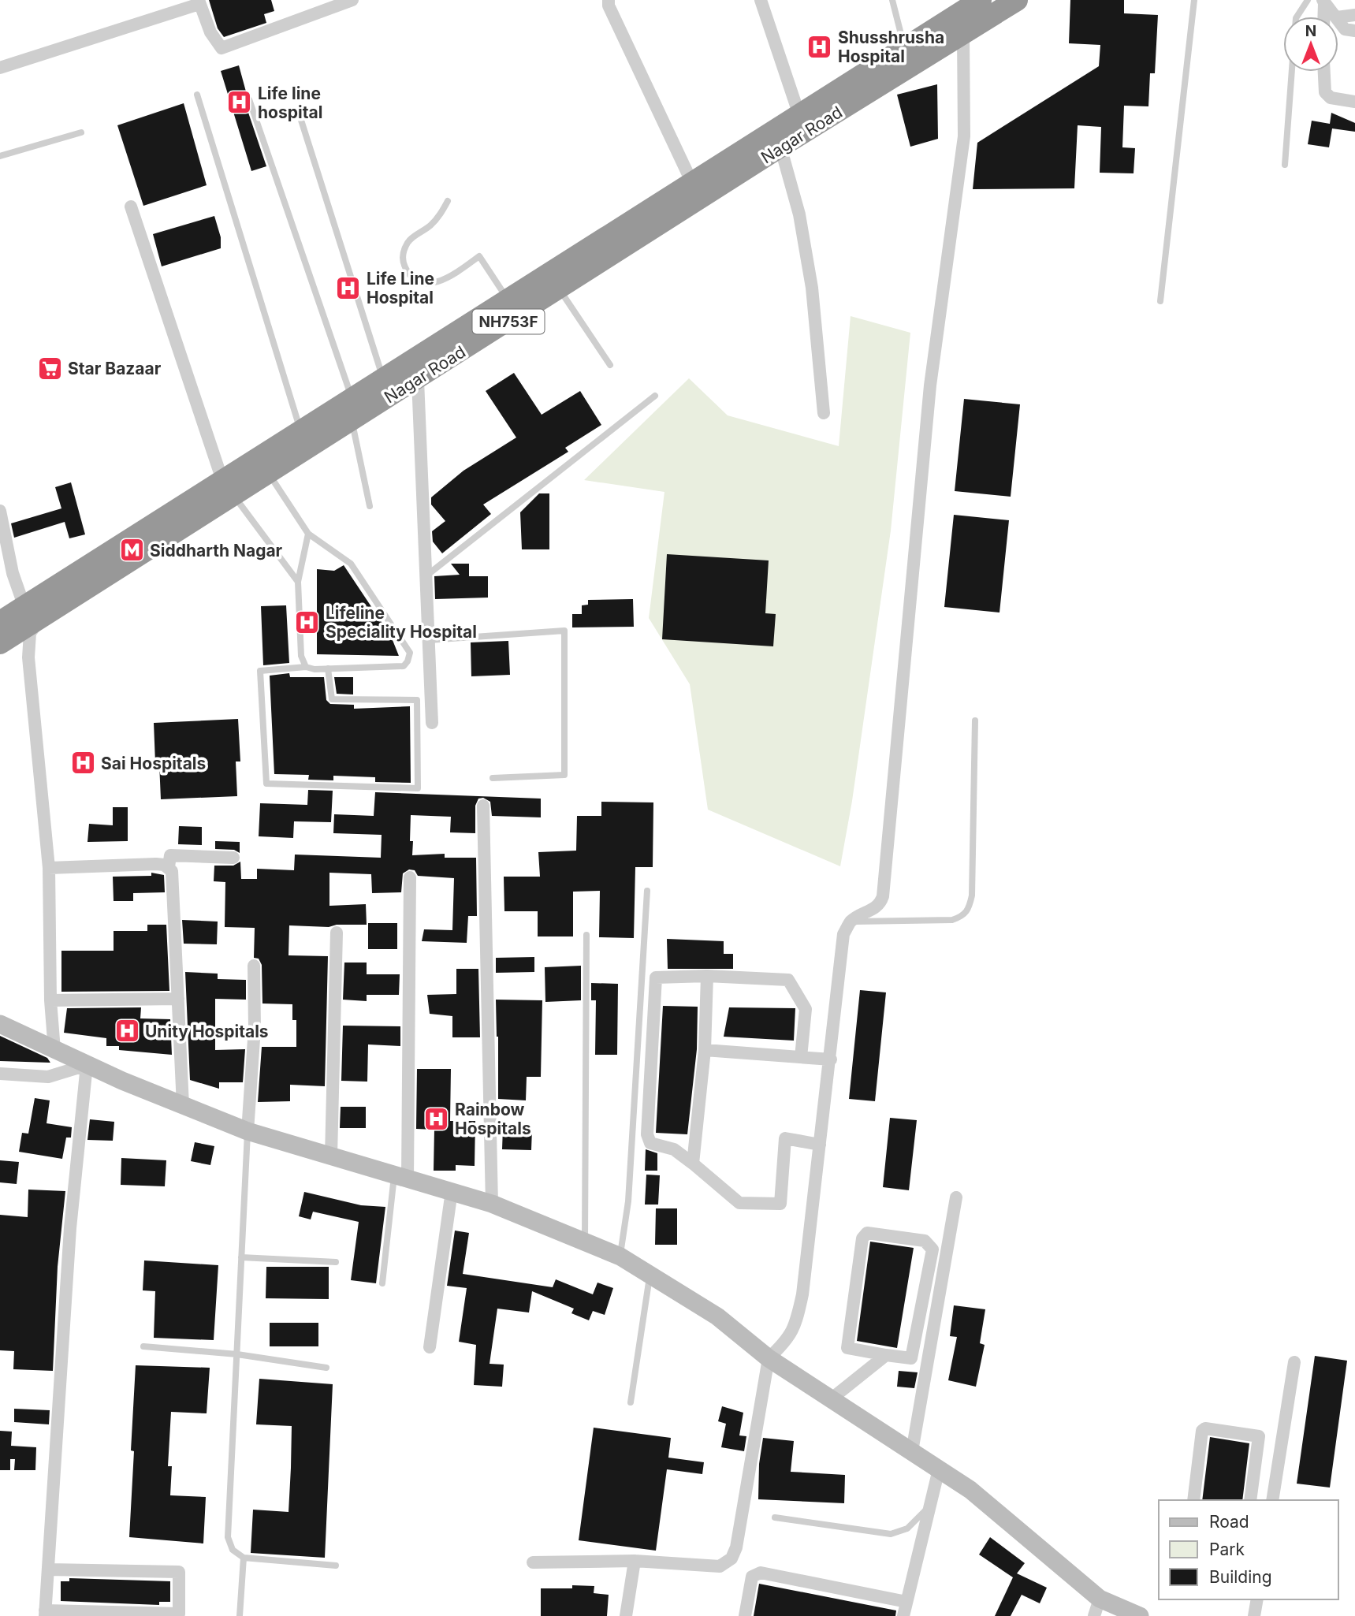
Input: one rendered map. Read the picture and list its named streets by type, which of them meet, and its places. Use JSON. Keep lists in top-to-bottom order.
{
  "streets": {
    "highway": ["Nagar Road", "NH753F"]
  },
  "places": {
    "hospital": [
      "Shusshrusha Hospital",
      "Life line hospital",
      "Life Line Hospital",
      "Lifeline Speciality Hospital",
      "Sai Hospitals",
      "Unity Hospitals",
      "Rainbow Hospitals"
    ],
    "supermarket": ["Star Bazaar"],
    "metro station": ["Siddharth Nagar"]
  },
  "legend": ["Road", "Park", "Building"],
  "north": "top"
}
